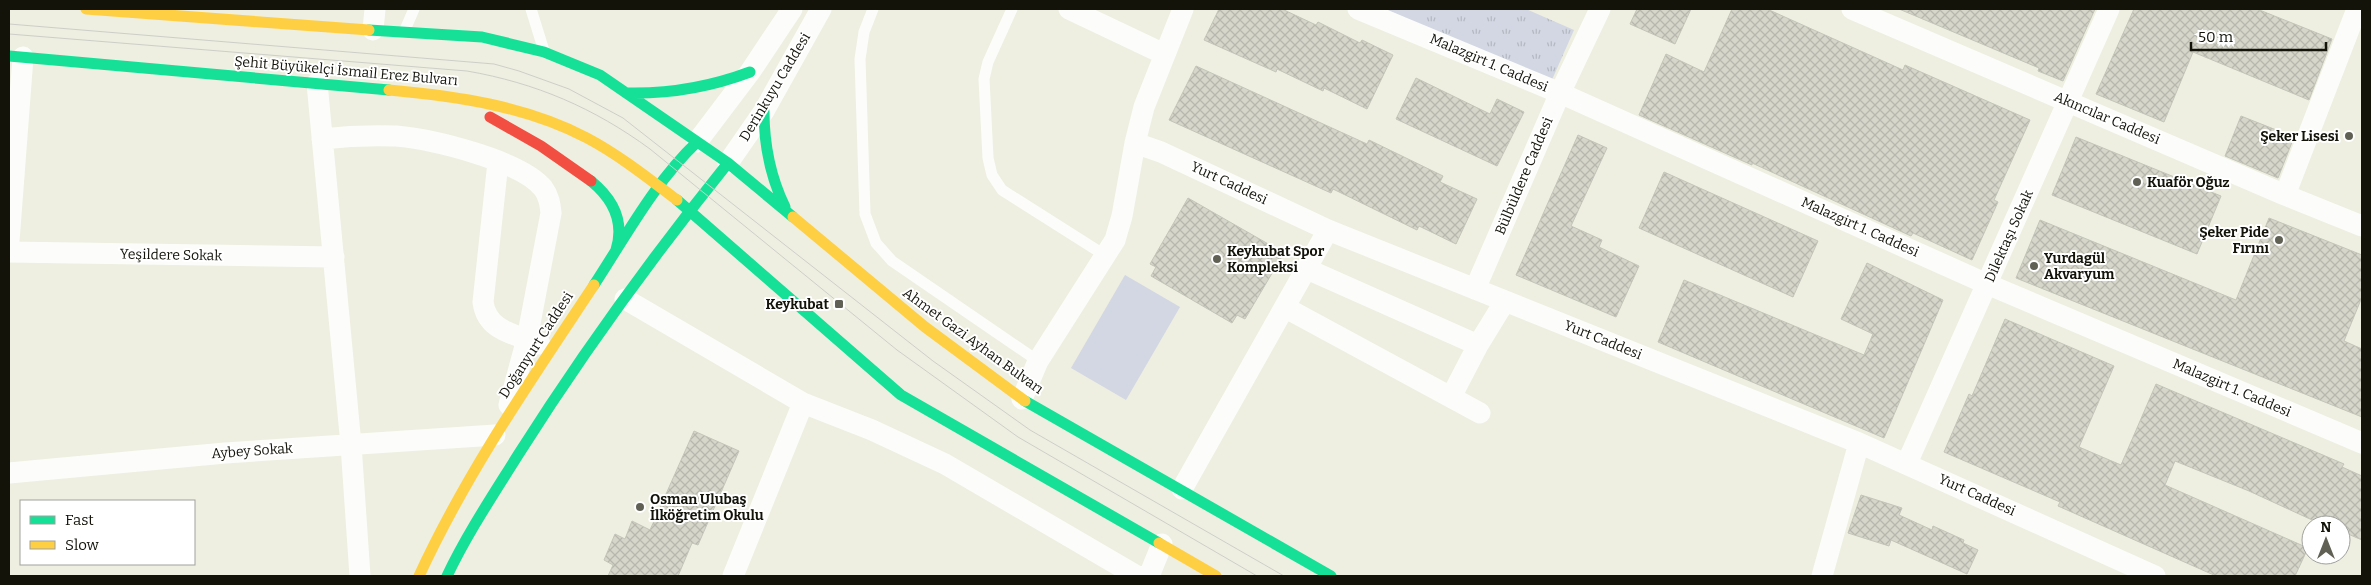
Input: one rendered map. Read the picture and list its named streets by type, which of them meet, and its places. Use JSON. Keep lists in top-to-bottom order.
{
  "streets": {
    "main road": ["Şehit Büyükelçi İsmail Erez Bulvarı", "Ahmet Gazi Ayhan Bulvarı", "Doğanyurt Caddesi"],
    "street": [
      "Malazgirt 1. Caddesi",
      "Derinkuyu Caddesi",
      "Akıncılar Caddesi",
      "Bülbüldere Caddesi",
      "Yurt Caddesi",
      "Dilektaşı Sokak",
      "Yeşildere Sokak",
      "Aybey Sokak"
    ]
  },
  "crossings": [
    ["Malazgirt 1. Caddesi", "Bülbüldere Caddesi"],
    ["Malazgirt 1. Caddesi", "Dilektaşı Sokak"],
    ["Şehit Büyükelçi İsmail Erez Bulvarı", "Doğanyurt Caddesi"],
    ["Derinkuyu Caddesi", "Ahmet Gazi Ayhan Bulvarı"],
    ["Derinkuyu Caddesi", "Doğanyurt Caddesi"],
    ["Akıncılar Caddesi", "Dilektaşı Sokak"],
    ["Bülbüldere Caddesi", "Yurt Caddesi"],
    ["Yurt Caddesi", "Dilektaşı Sokak"],
    ["Ahmet Gazi Ayhan Bulvarı", "Doğanyurt Caddesi"],
    ["Doğanyurt Caddesi", "Aybey Sokak"]
  ],
  "places": {
    "other": [
      "Şeker Lisesi",
      "Kuaför Oğuz",
      "Şeker Pide Fırını",
      "Keykubat Spor Kompleksi",
      "Yurdagül Akvaryum",
      "Osman Ulubaş İlköğretim Okulu"
    ],
    "transit": ["Keykubat"]
  },
  "legend": ["Fast", "Slow"],
  "scale_bar": "50 m",
  "north": "top"
}
